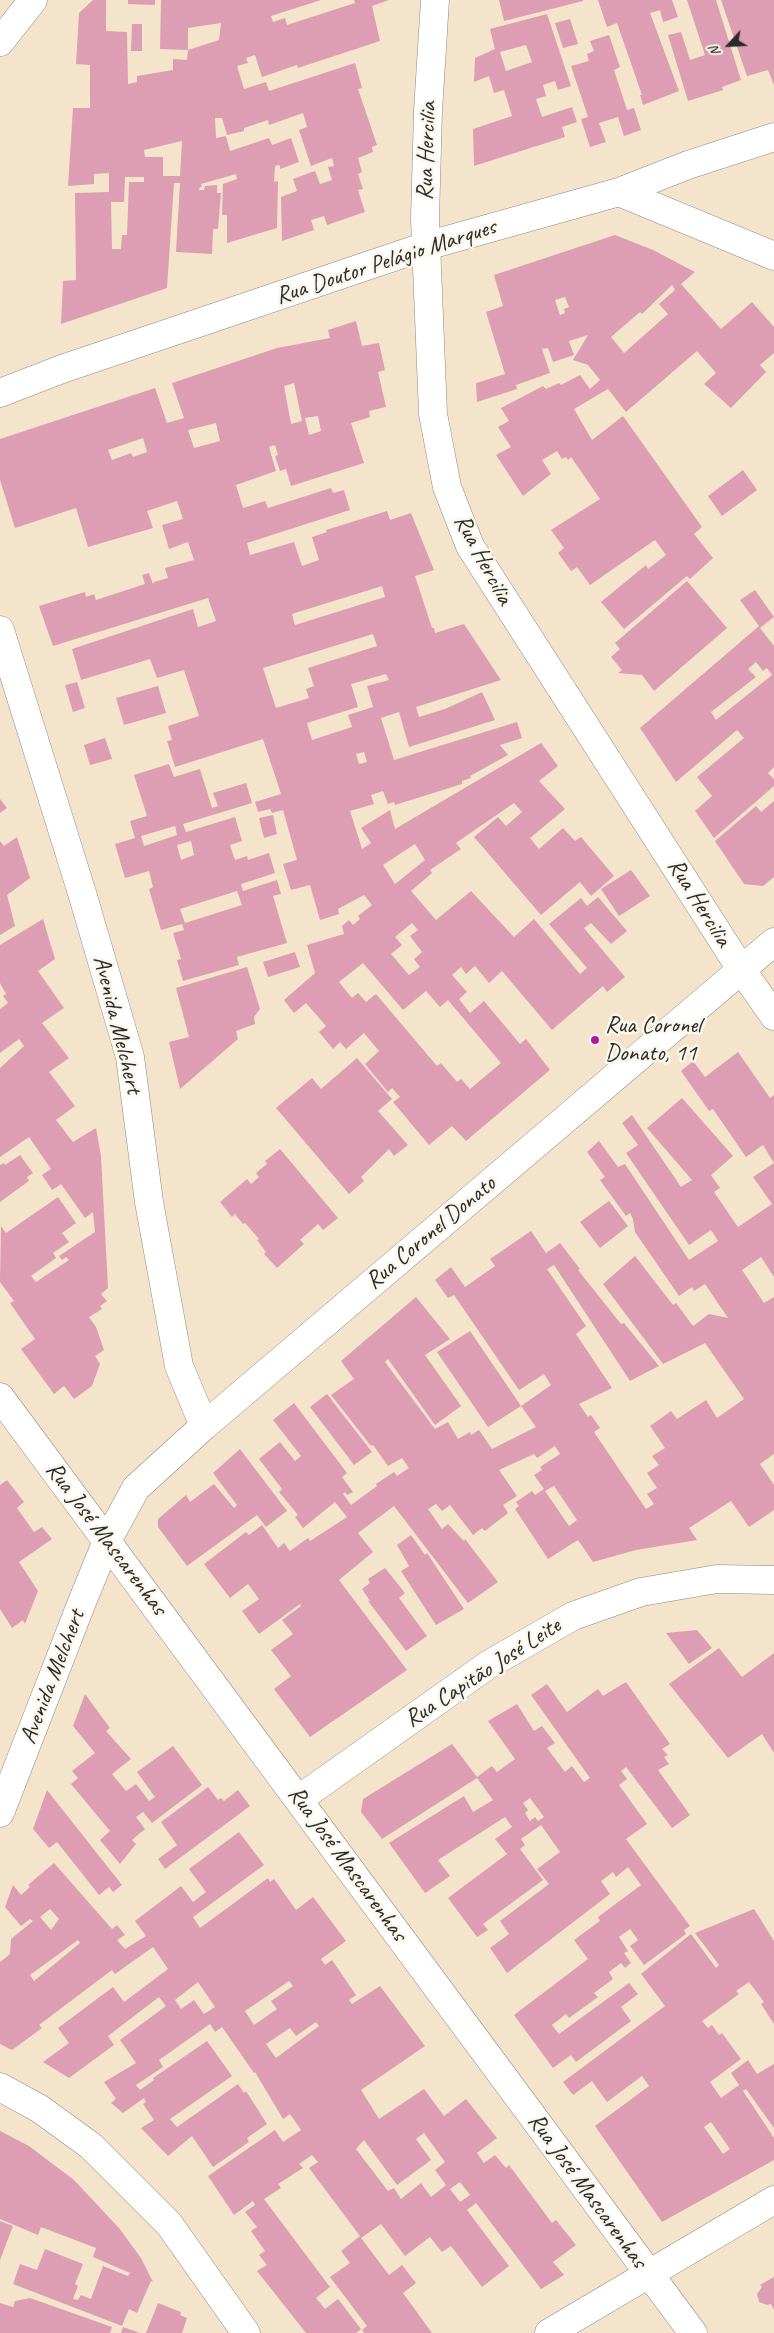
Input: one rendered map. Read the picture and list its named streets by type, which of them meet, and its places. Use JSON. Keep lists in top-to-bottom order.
{
  "streets": {
    "street": [
      "Rua Hercilia",
      "Rua Doutor Pelágio Marques",
      "Avenida Melchert",
      "Rua Coronel Donato",
      "Rua José Mascarenhas",
      "Rua Capitão José Leite"
    ]
  },
  "crossings": [
    ["Rua Hercilia", "Rua Doutor Pelágio Marques"],
    ["Rua Hercilia", "Rua Coronel Donato"],
    ["Avenida Melchert", "Rua Coronel Donato"],
    ["Avenida Melchert", "Rua José Mascarenhas"],
    ["Rua Coronel Donato", "Rua José Mascarenhas"],
    ["Rua José Mascarenhas", "Rua Capitão José Leite"]
  ],
  "places": ["Rua Coronel Donato, 11"],
  "north": "bottom left"
}
